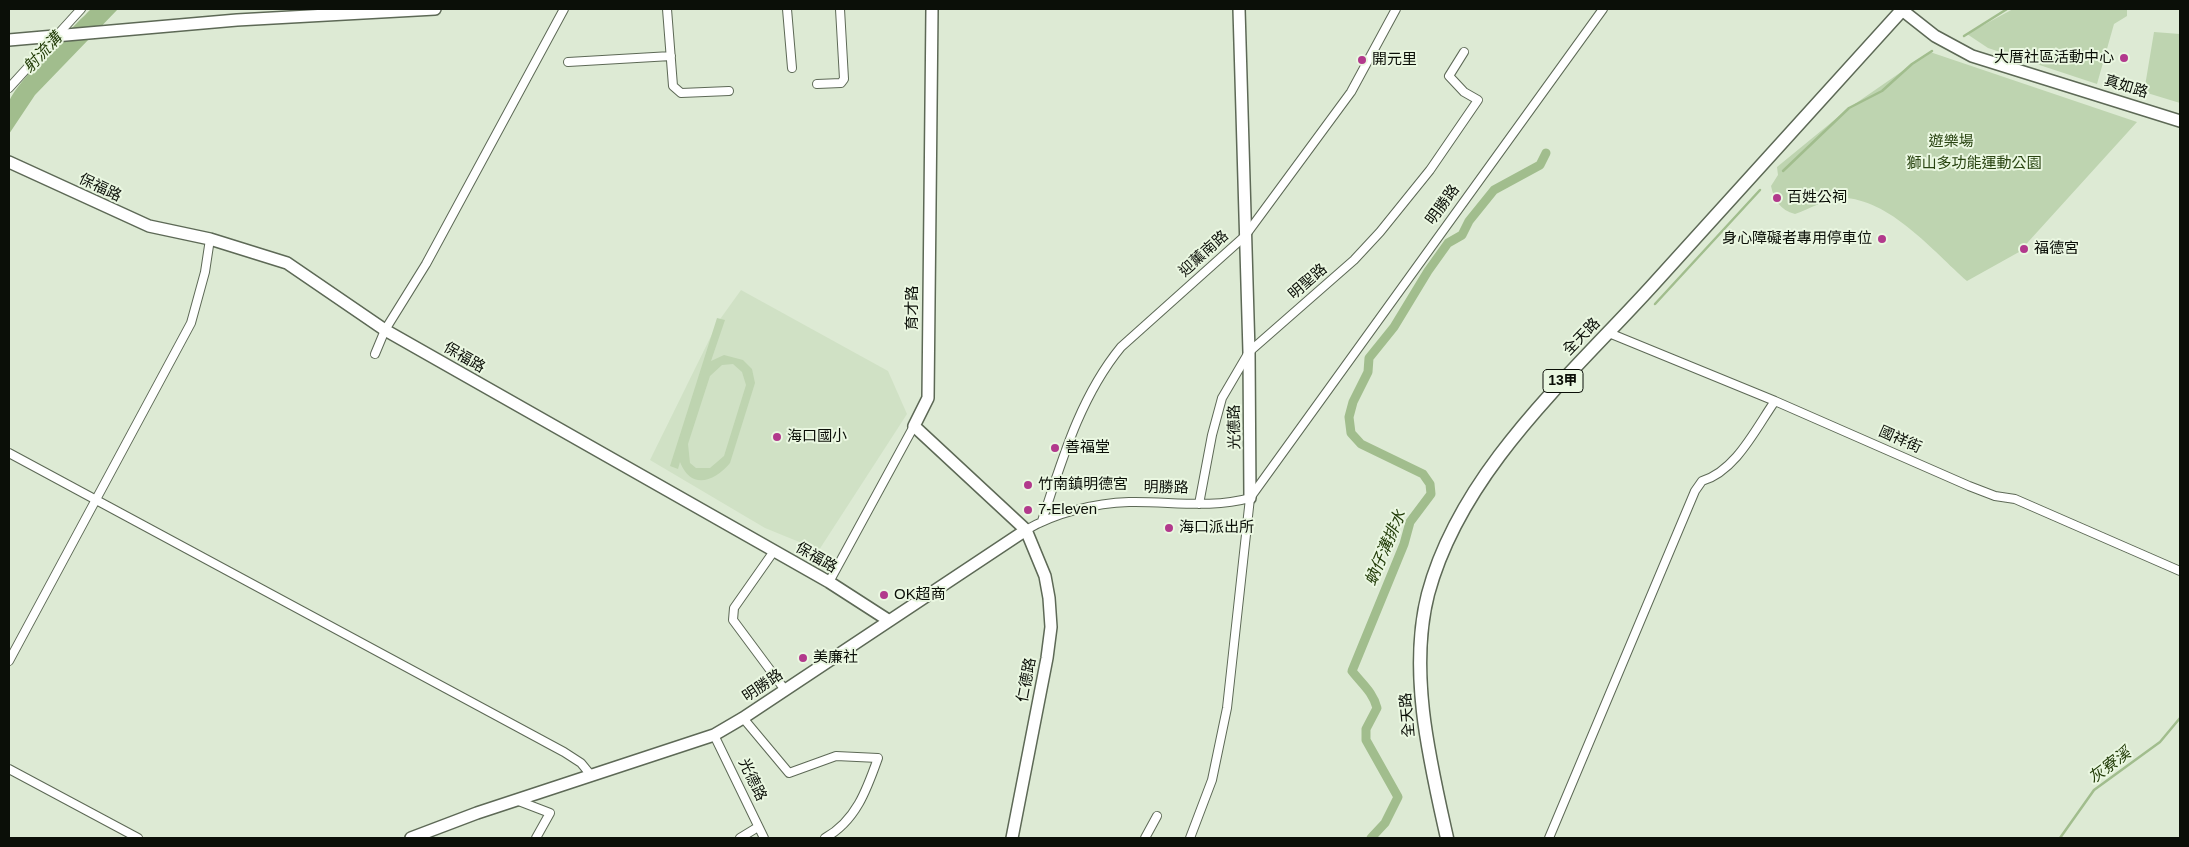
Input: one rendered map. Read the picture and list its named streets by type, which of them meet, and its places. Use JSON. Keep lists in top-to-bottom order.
{
  "streets": {
    "main road": ["全天路", "13甲"],
    "street": [
      "真如路",
      "保福路",
      "明勝路",
      "迎薰南路",
      "明聖路",
      "育才路",
      "光德路",
      "國祥街",
      "仁德路"
    ]
  },
  "crossings": [
    ["真如路", "全天路"],
    ["保福路", "明勝路"],
    ["保福路", "育才路"],
    ["明勝路", "迎薰南路"],
    ["明勝路", "明聖路"],
    ["明勝路", "光德路"],
    ["明勝路", "仁德路"],
    ["迎薰南路", "光德路"],
    ["明聖路", "光德路"],
    ["全天路", "國祥街"]
  ],
  "water": ["射流溝", "蚋仔溝排水", "灰寮溪"],
  "parks": ["遊樂場", "獅山多功能運動公園"],
  "places": [
    "大厝社區活動中心",
    "開元里",
    "百姓公祠",
    "身心障礙者專用停車位",
    "福德宮",
    "海口國小",
    "善福堂",
    "竹南鎮明德宮",
    "7-Eleven",
    "海口派出所",
    "OK超商",
    "美廉社"
  ]
}
